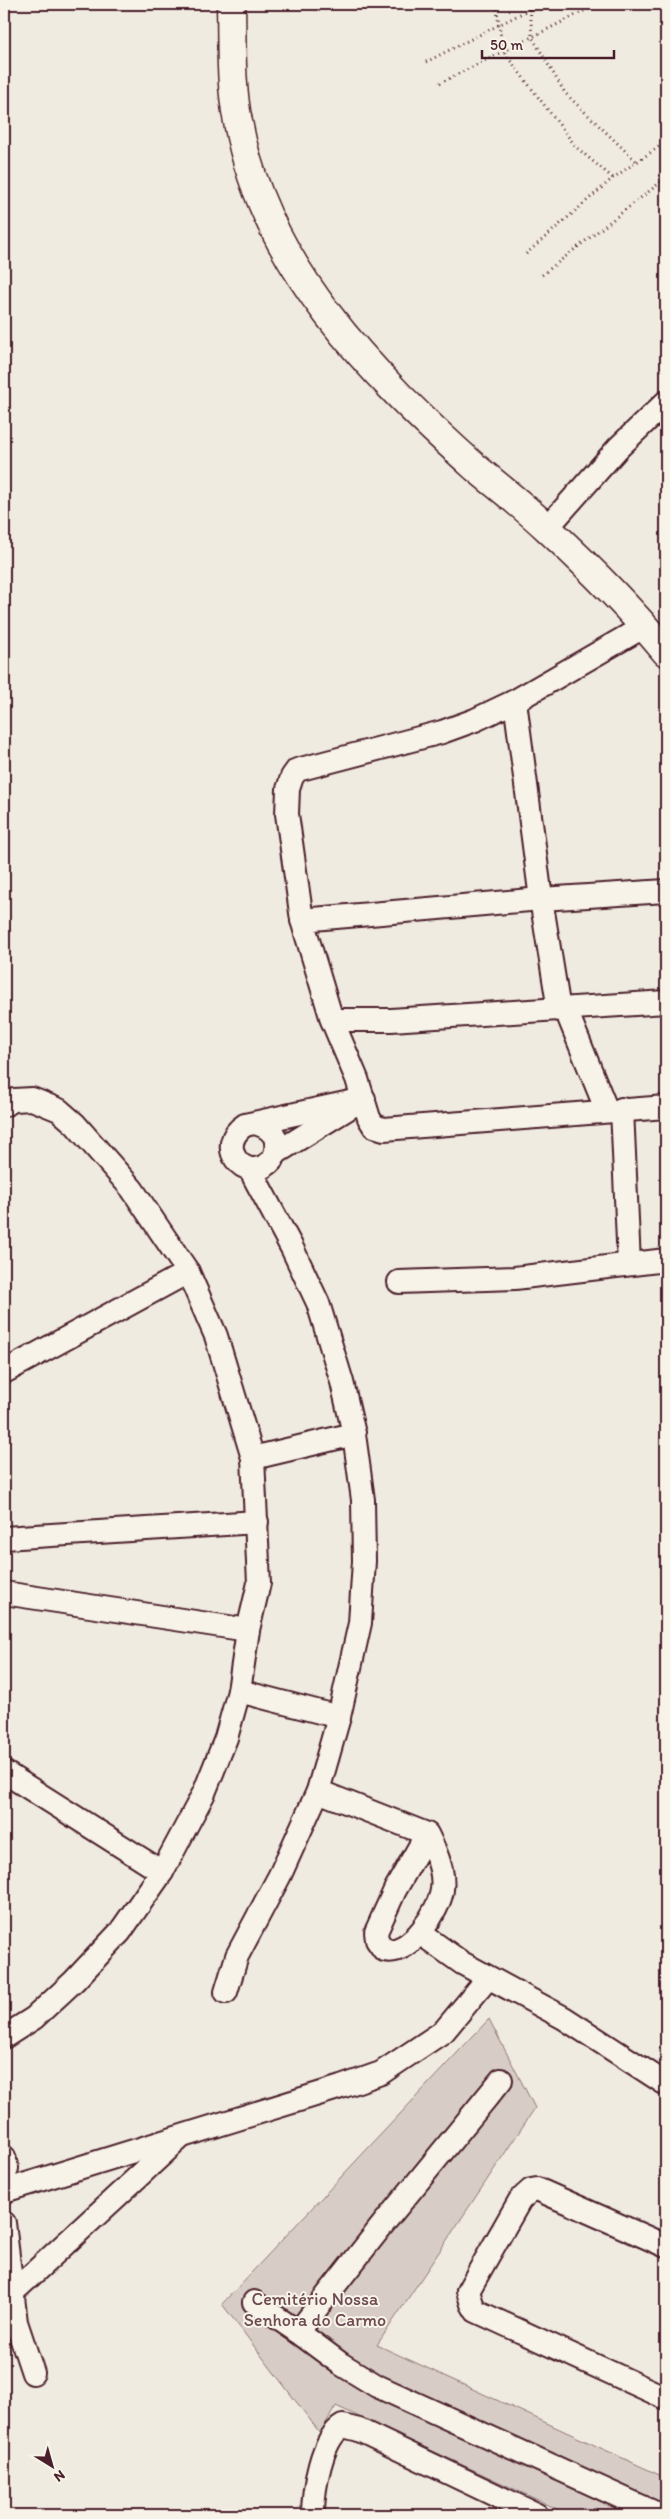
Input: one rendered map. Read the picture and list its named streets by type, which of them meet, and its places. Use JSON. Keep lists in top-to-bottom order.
{
  "parks": ["Cemitério Nossa Senhora do Carmo"],
  "scale_bar": "50 m",
  "north": "bottom right"
}
